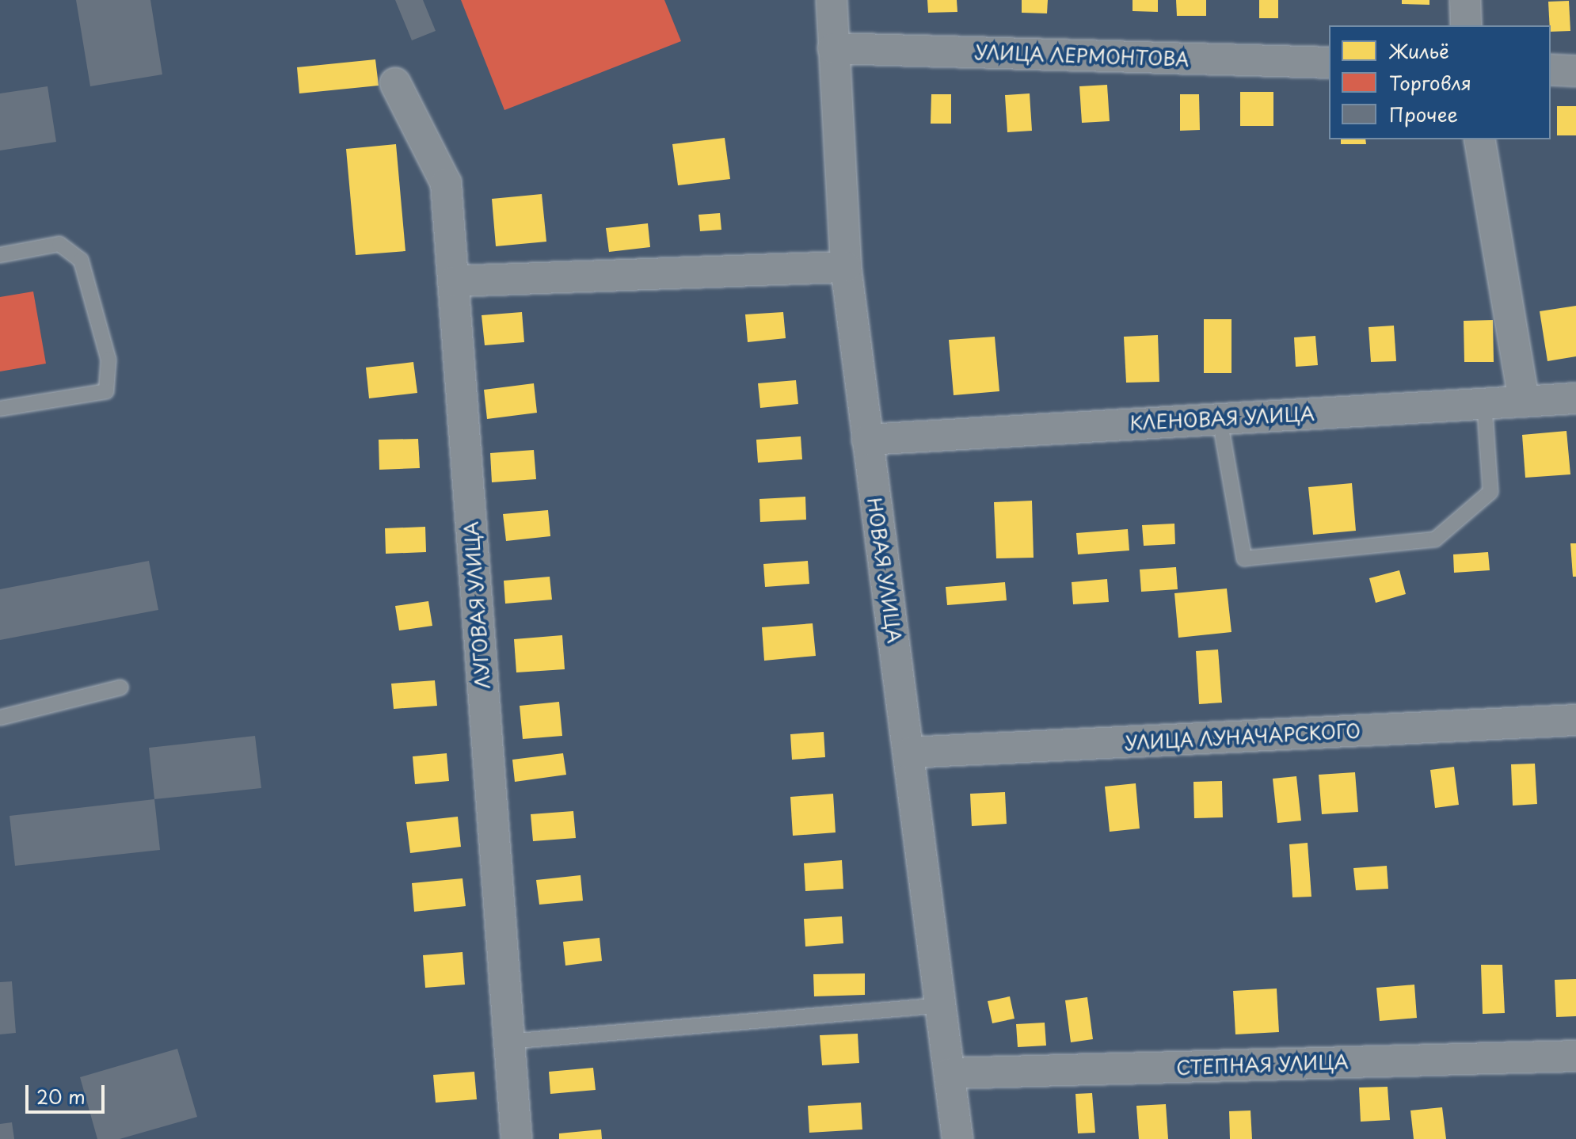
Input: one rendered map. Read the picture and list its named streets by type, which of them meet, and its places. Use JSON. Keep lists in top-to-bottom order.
{
  "streets": {
    "street": [
      "УЛИЦА ЛЕРМОНТОВА",
      "КЛЕНОВАЯ УЛИЦА",
      "НОВАЯ УЛИЦА",
      "ЛУГОВАЯ УЛИЦА",
      "УЛИЦА ЛУНАЧАРСКОГО",
      "СТЕПНАЯ УЛИЦА"
    ]
  },
  "crossings": [
    ["УЛИЦА ЛЕРМОНТОВА", "НОВАЯ УЛИЦА"],
    ["КЛЕНОВАЯ УЛИЦА", "НОВАЯ УЛИЦА"],
    ["НОВАЯ УЛИЦА", "УЛИЦА ЛУНАЧАРСКОГО"],
    ["НОВАЯ УЛИЦА", "СТЕПНАЯ УЛИЦА"]
  ],
  "legend": ["Жильё", "Торговля", "Прочее"],
  "scale_bar": "20 m"
}
